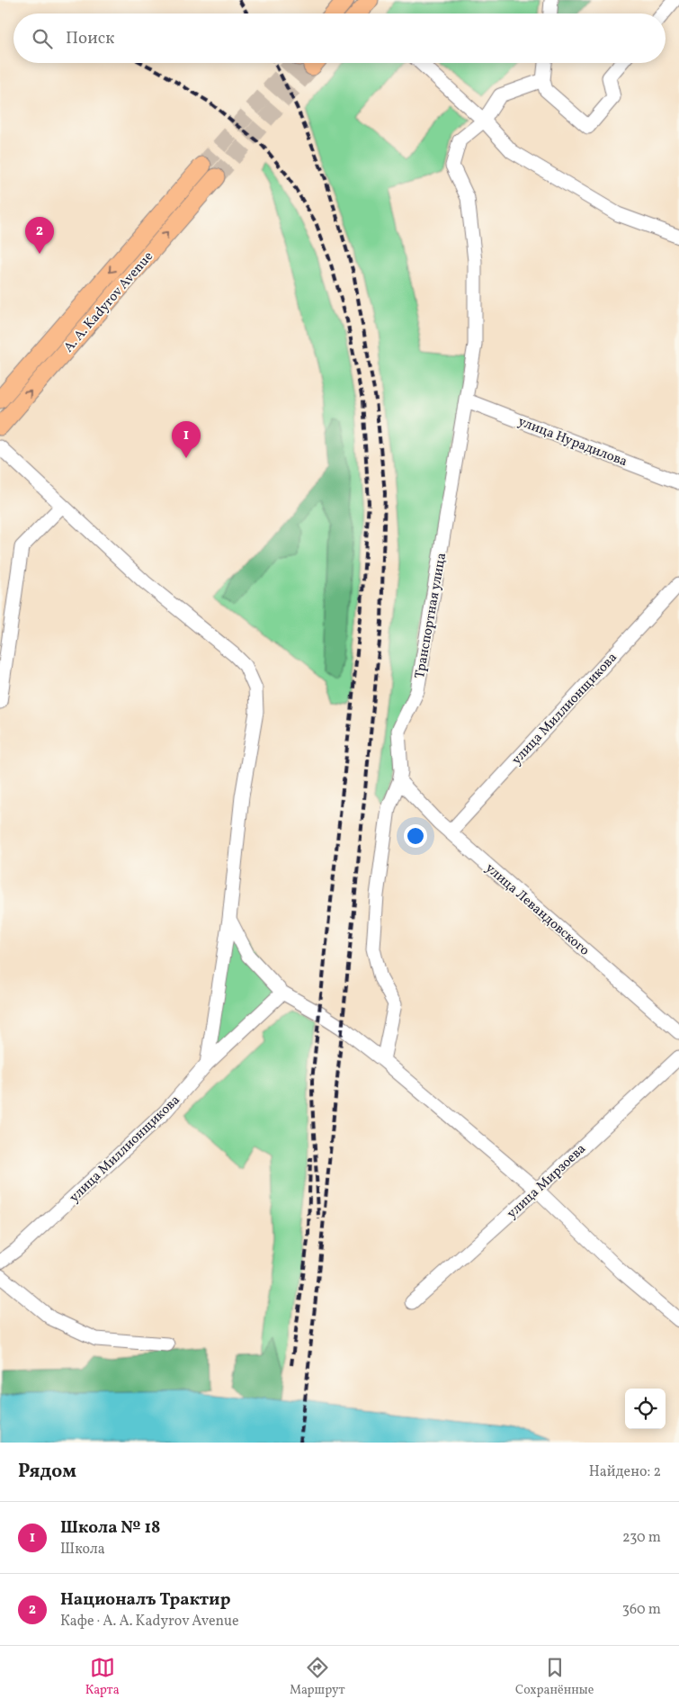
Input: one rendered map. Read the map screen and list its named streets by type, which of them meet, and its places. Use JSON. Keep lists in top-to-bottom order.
{
  "streets": {
    "main road": ["A. A. Kadyrov Avenue"],
    "street": [
      "улица Нурадилова",
      "Транспортная улица",
      "улица Миллионщикова",
      "улица Левандовского",
      "улица Мирзоева"
    ]
  },
  "crossings": [
    ["улица Нурадилова", "Транспортная улица"],
    ["Транспортная улица", "улица Левандовского"],
    ["улица Миллионщикова", "улица Левандовского"]
  ],
  "page": {
    "search": "Поиск",
    "pins": ["2", "1"],
    "heading": ["Рядом", "Найдено: 2"],
    "list": [
      {
        "mark": "1",
        "name": "Школа № 18",
        "note": "Школа",
        "value": "230 m"
      },
      {
        "mark": "2",
        "name": "Националъ Трактир",
        "note": "Кафе · A. A. Kadyrov Avenue",
        "value": "360 m"
      }
    ],
    "nav": ["Карта", "Маршрут", "Сохранённые"]
  }
}
